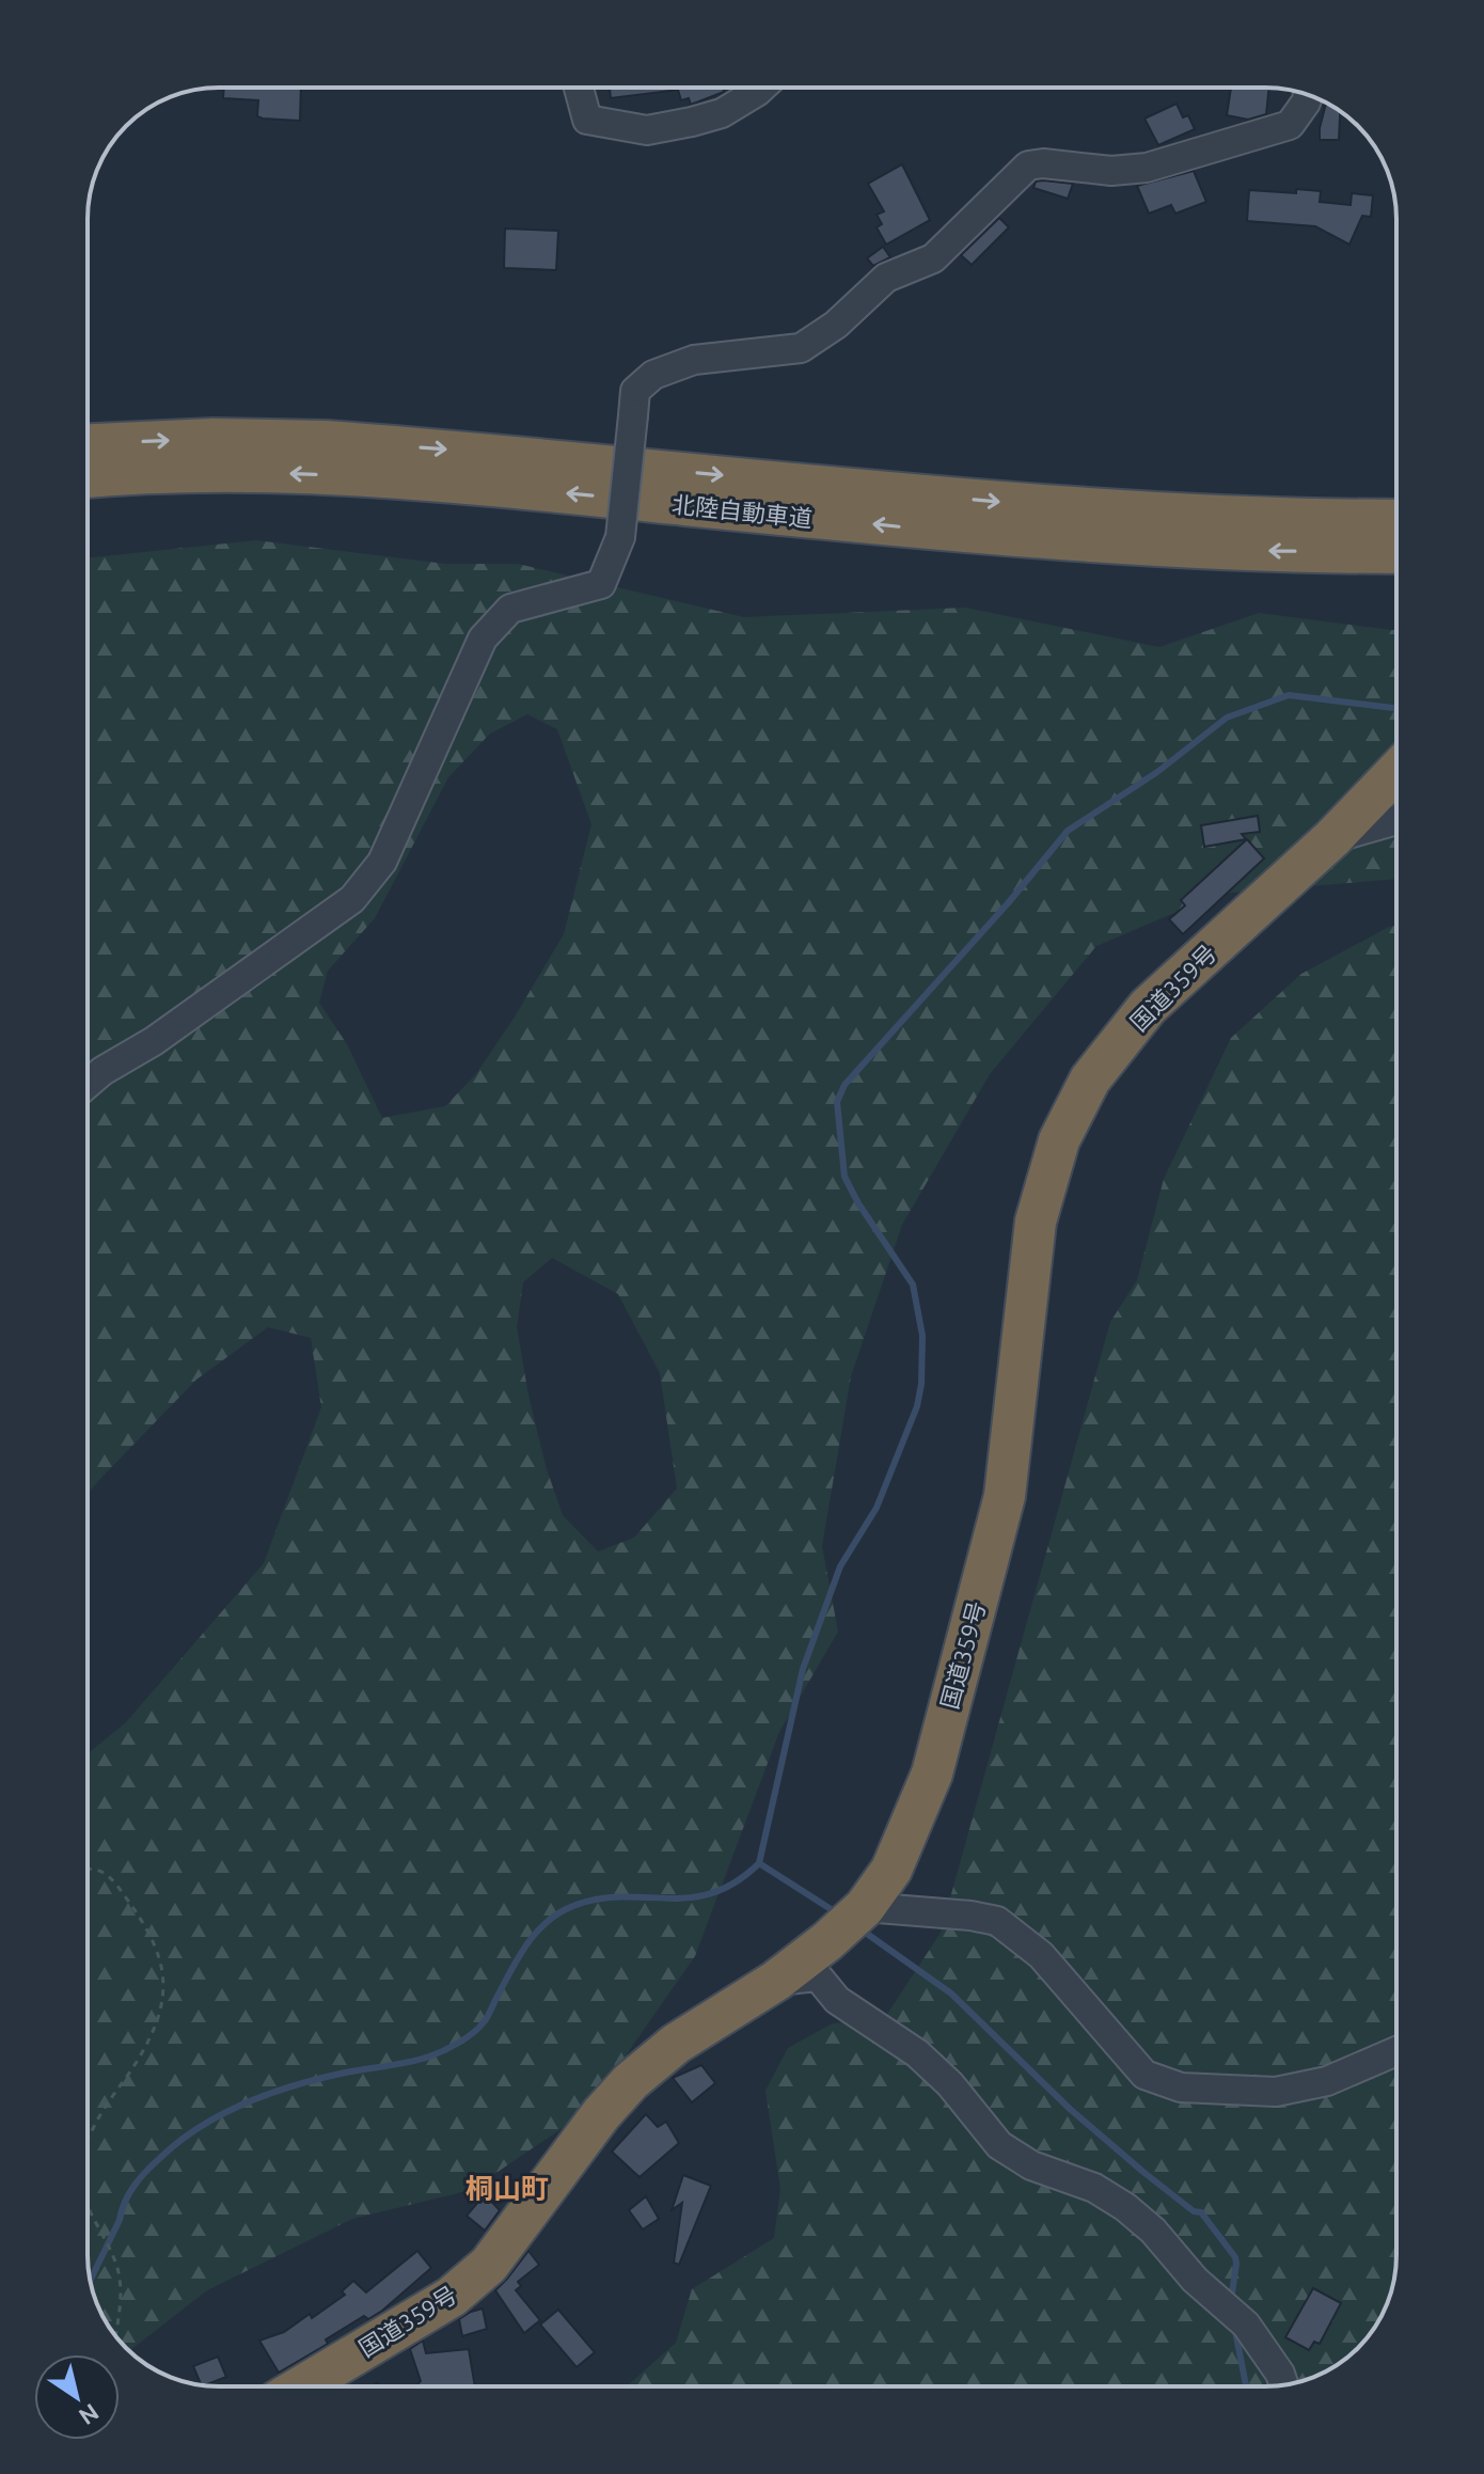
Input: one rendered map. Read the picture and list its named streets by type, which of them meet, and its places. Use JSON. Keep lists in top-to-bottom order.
{
  "streets": {
    "highway": ["北陸自動車道", "国道359号"]
  },
  "districts": ["桐山町"],
  "north": "bottom right"
}
